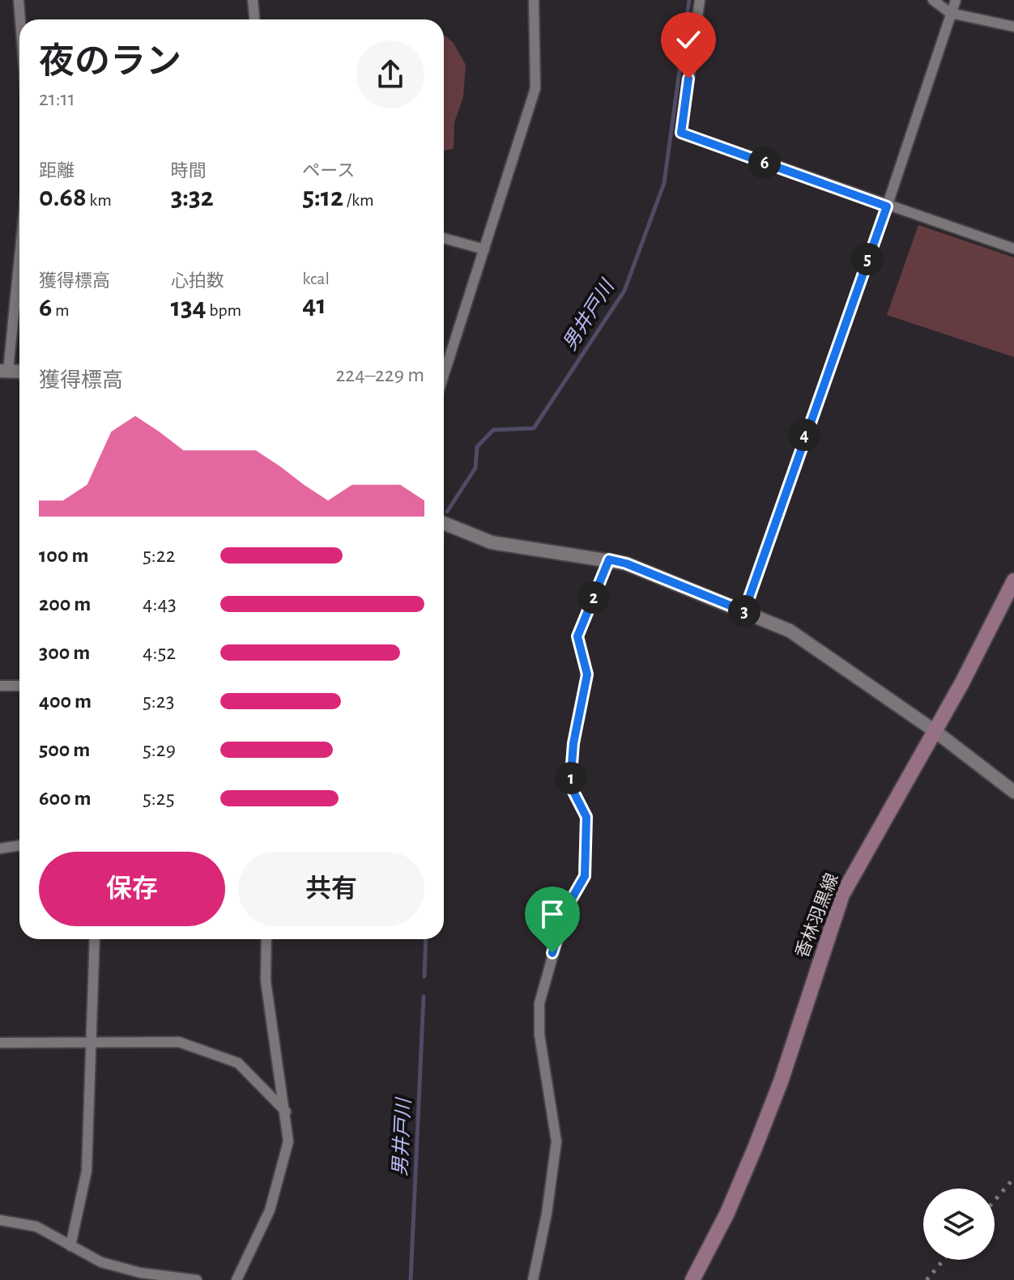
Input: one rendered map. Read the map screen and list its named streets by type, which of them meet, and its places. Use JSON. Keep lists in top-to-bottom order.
{
  "streets": {
    "main road": ["香林羽黒線"]
  },
  "water": ["男井戸川"],
  "page": {
    "heading": ["夜のラン", "21:11"],
    "stats": [
      ["距離", "0.68 km"],
      ["時間", "3:32"],
      ["ペース", "5:12 /km"],
      ["獲得標高", "6 m"],
      ["心拍数", "134 bpm"],
      ["kcal", "41"]
    ],
    "pins": [
      "6",
      "5",
      "4",
      "2",
      "3",
      "1"
    ],
    "chart": ["獲得標高", "224–229 m"],
    "list": [
      {
        "name": "100 m",
        "note": "5:22"
      },
      {
        "name": "200 m",
        "note": "4:43"
      },
      {
        "name": "300 m",
        "note": "4:52"
      },
      {
        "name": "400 m",
        "note": "5:23"
      },
      {
        "name": "500 m",
        "note": "5:29"
      },
      {
        "name": "600 m",
        "note": "5:25"
      }
    ],
    "buttons": ["保存", "共有"]
  }
}
